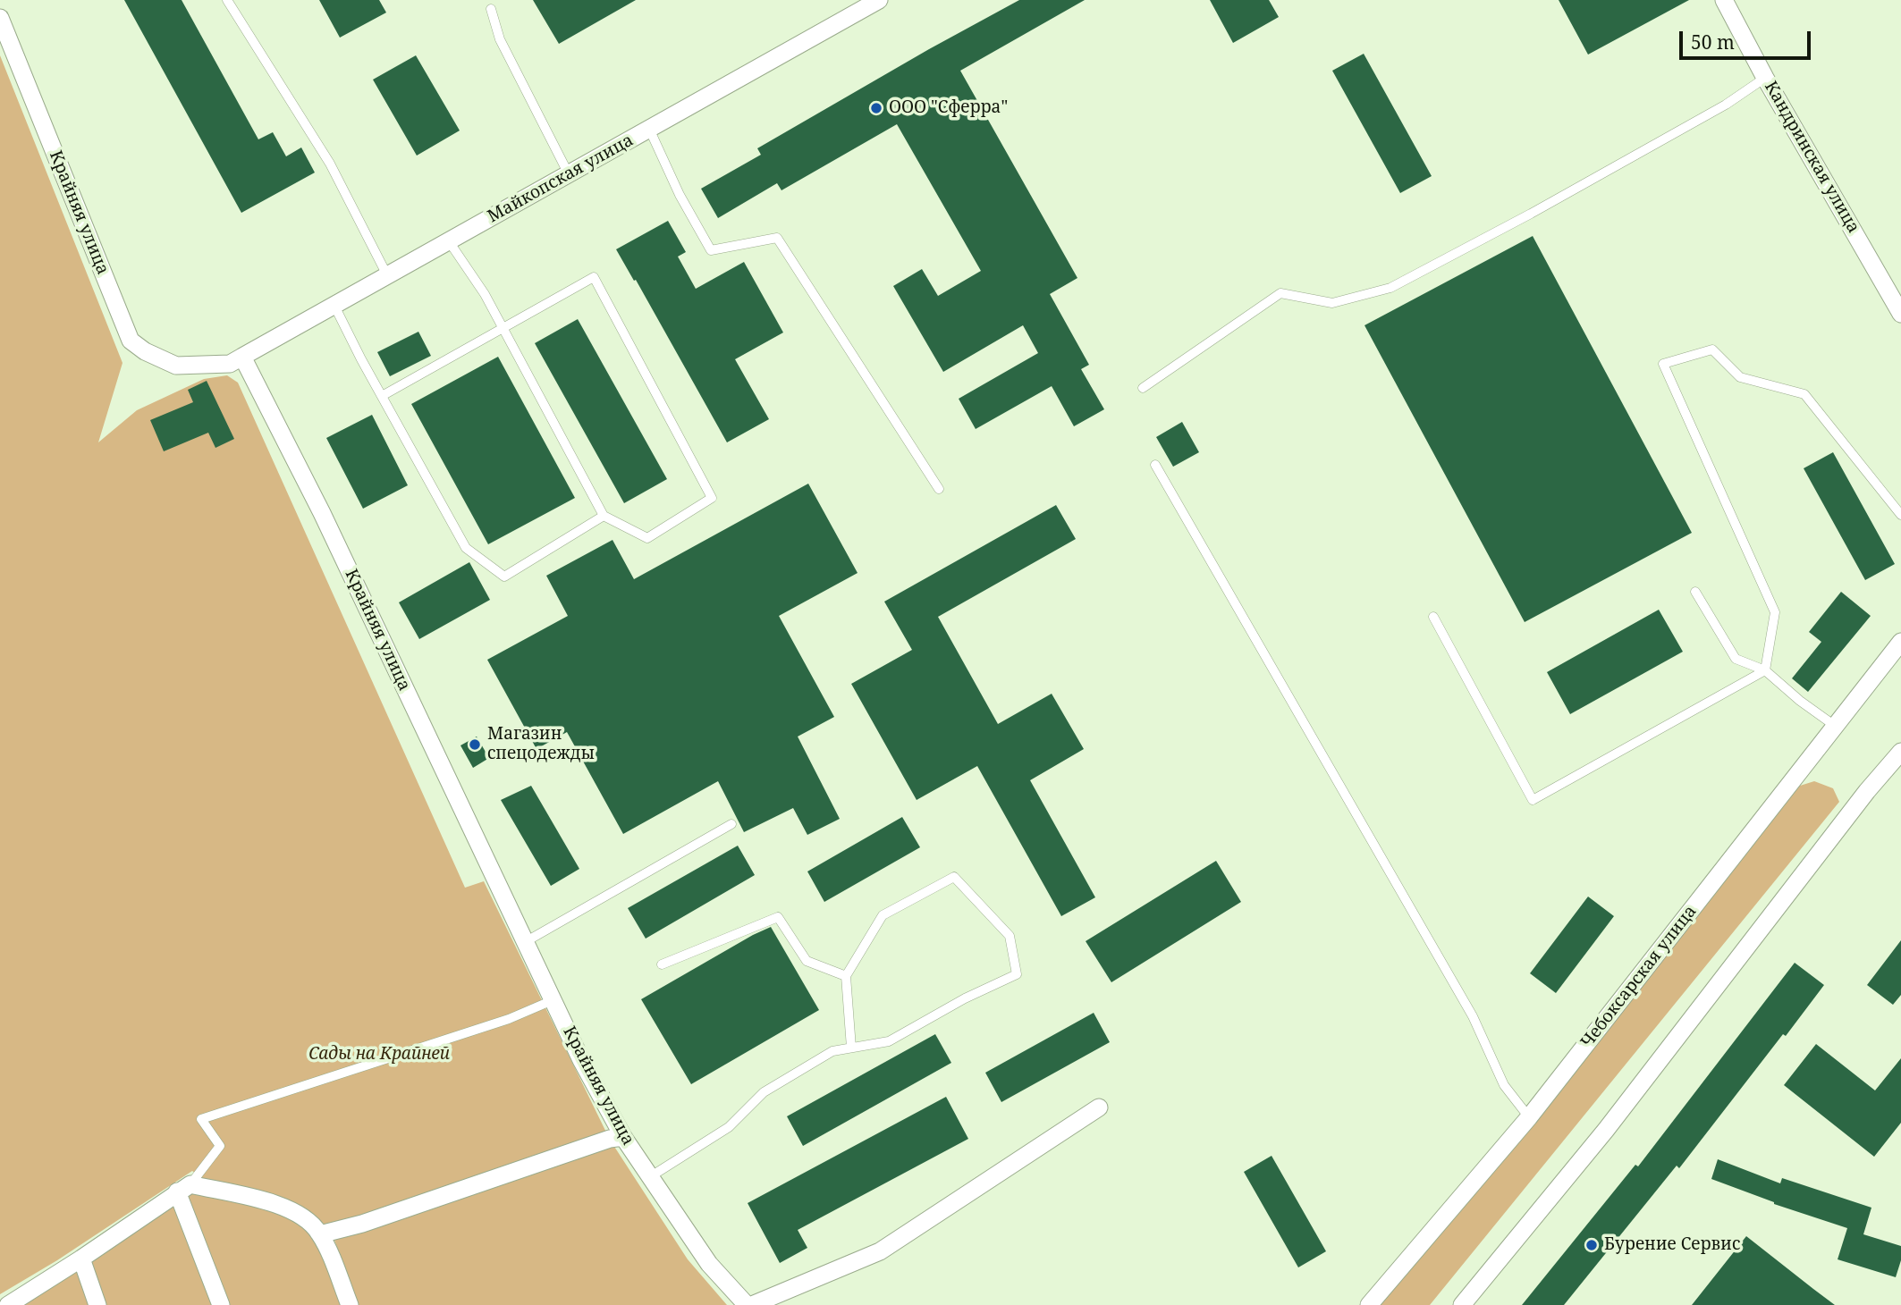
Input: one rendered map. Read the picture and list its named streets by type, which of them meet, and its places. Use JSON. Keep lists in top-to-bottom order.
{
  "streets": {
    "street": [
      "Кандринская улица",
      "Майкопская улица",
      "Крайняя улица",
      "Чебоксарская улица"
    ]
  },
  "crossings": [
    ["Майкопская улица", "Крайняя улица"]
  ],
  "parks": ["Сады на Крайней"],
  "places": ["ООО \"Сферра\"", "Магазин спецодежды", "Бурение Сервис"],
  "scale_bar": "50 m"
}
